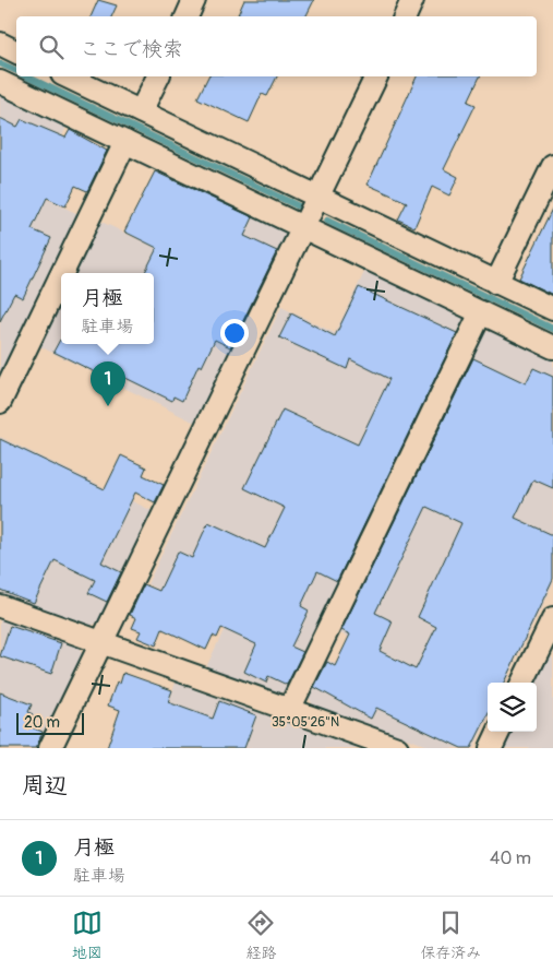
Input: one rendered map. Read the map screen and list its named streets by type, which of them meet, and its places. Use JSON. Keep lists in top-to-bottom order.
{
  "scale_bar": "20 m",
  "page": {
    "search": "ここで検索",
    "popup": ["月極", "駐車場"],
    "pins": "1",
    "scale": "20 m",
    "heading": "周辺",
    "list": [
      {
        "mark": "1",
        "name": "月極",
        "note": "駐車場",
        "value": "40 m"
      }
    ],
    "nav": ["地図", "経路", "保存済み"]
  },
  "coordinates": ["35°05'26\"N"]
}
